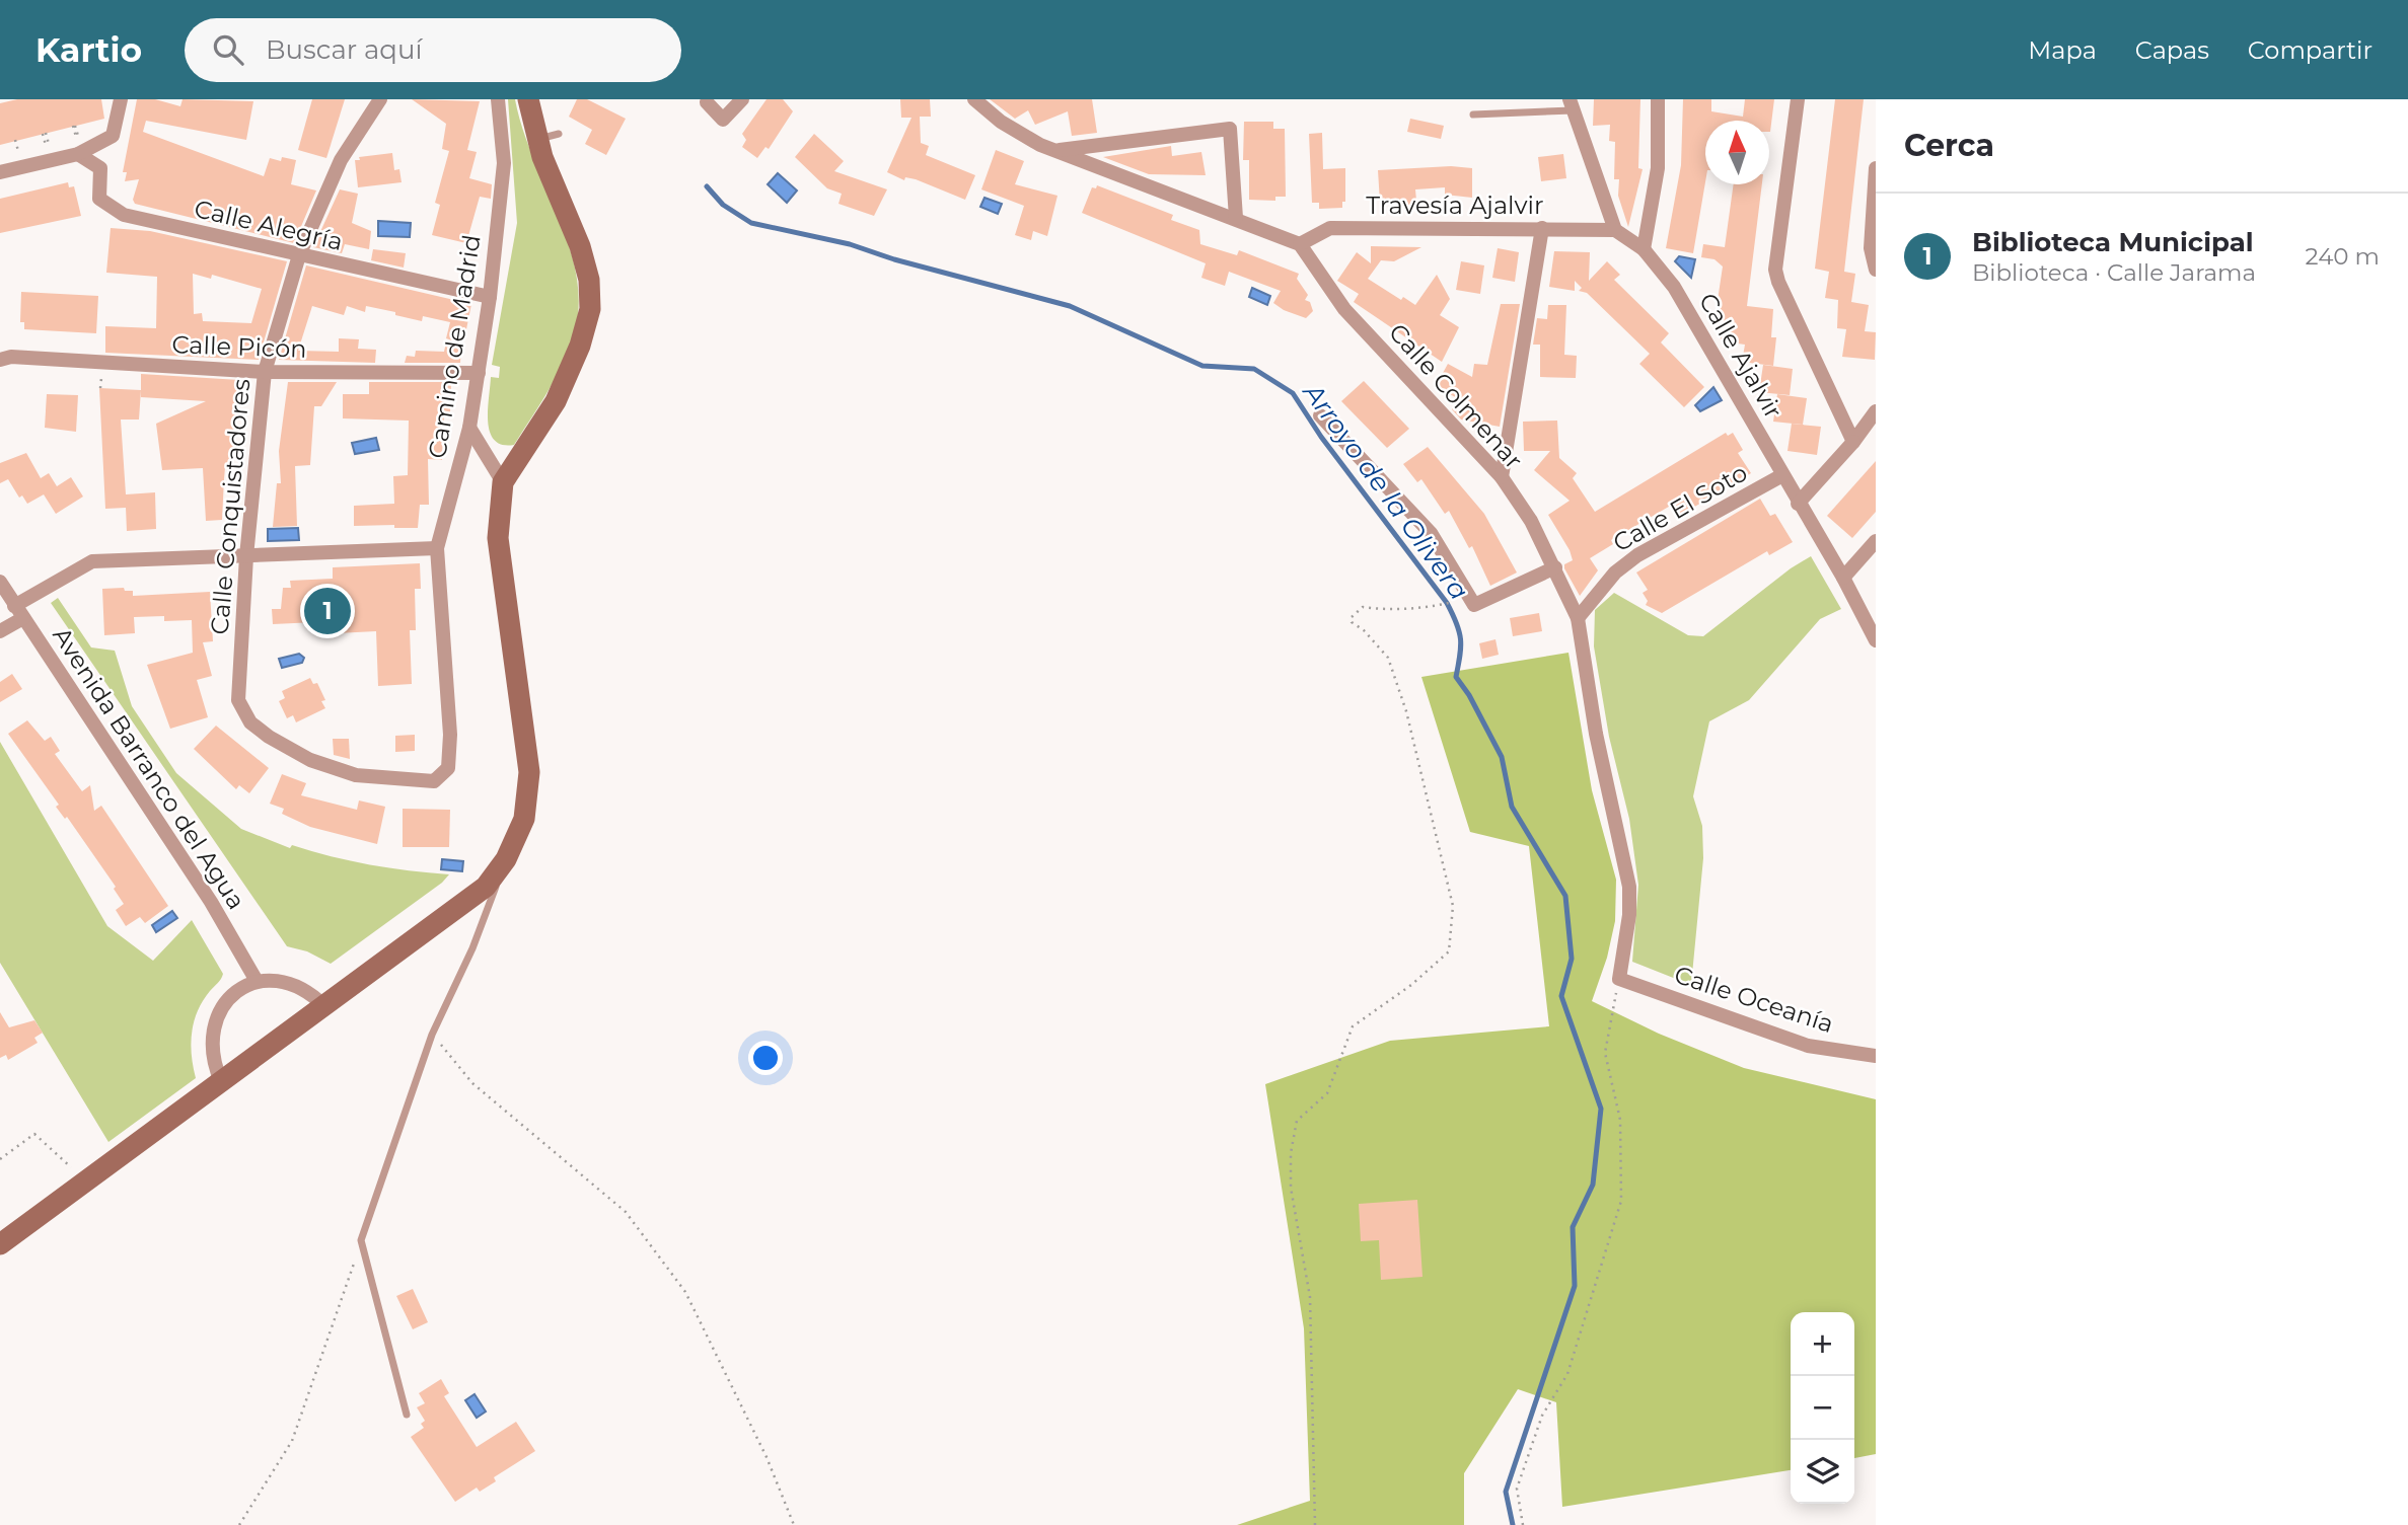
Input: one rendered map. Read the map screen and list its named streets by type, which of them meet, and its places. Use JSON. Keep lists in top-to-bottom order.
{
  "streets": {
    "street": [
      "Travesía Ajalvir",
      "Calle Alegría",
      "Calle Picón",
      "Camino de Madrid",
      "Calle Ajalvir",
      "Calle Colmenar",
      "Calle Conquistadores",
      "Calle El Soto",
      "Avenida Barranco del Agua",
      "Calle Oceanía"
    ]
  },
  "crossings": [
    ["Travesía Ajalvir", "Calle Ajalvir"],
    ["Travesía Ajalvir", "Calle Colmenar"],
    ["Calle Alegría", "Camino de Madrid"],
    ["Calle Alegría", "Calle Conquistadores"],
    ["Calle Picón", "Camino de Madrid"],
    ["Calle Picón", "Calle Conquistadores"],
    ["Camino de Madrid", "Calle Conquistadores"],
    ["Calle Ajalvir", "Calle El Soto"],
    ["Calle Colmenar", "Calle El Soto"],
    ["Calle Colmenar", "Calle Oceanía"]
  ],
  "water": ["Arroyo de la Olivera"],
  "north": "top",
  "page": {
    "header": "Kartio",
    "search": "Buscar aquí",
    "nav": ["Mapa", "Capas", "Compartir"],
    "heading": "Cerca",
    "list": [
      {
        "mark": "1",
        "name": "Biblioteca Municipal",
        "note": "Biblioteca · Calle Jarama",
        "value": "240 m"
      }
    ],
    "pins": "1",
    "map_buttons": ["+", "−"]
  }
}
